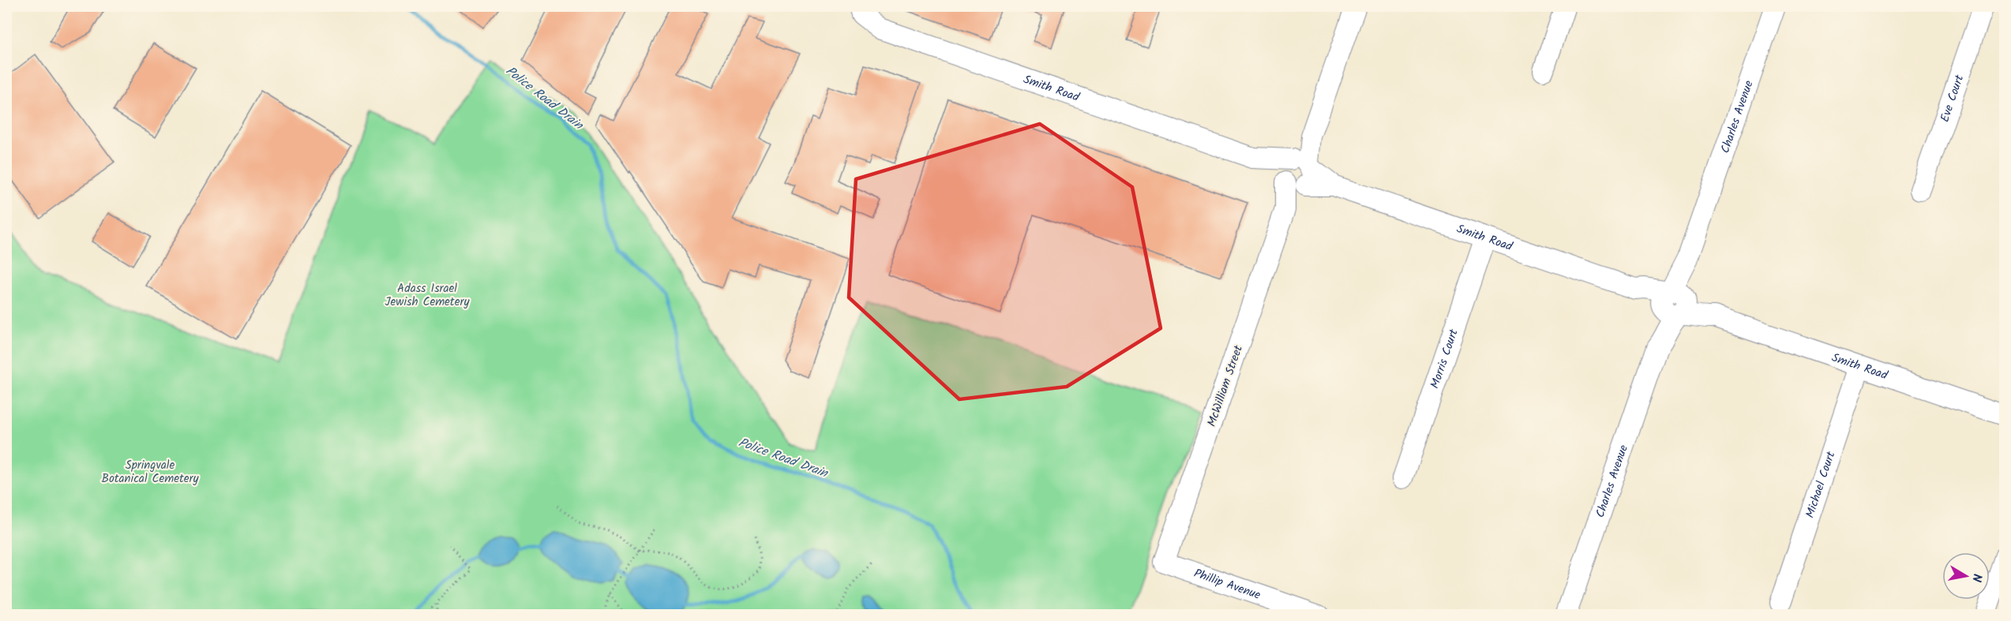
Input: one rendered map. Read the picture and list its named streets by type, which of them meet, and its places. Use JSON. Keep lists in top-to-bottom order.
{
  "streets": {
    "street": [
      "Smith Road",
      "Eve Court",
      "Charles Avenue",
      "Morris Court",
      "McWilliam Street",
      "Michael Court",
      "Phillip Avenue"
    ]
  },
  "crossings": [
    ["Smith Road", "Charles Avenue"],
    ["Smith Road", "Morris Court"],
    ["Smith Road", "McWilliam Street"],
    ["Smith Road", "Michael Court"],
    ["McWilliam Street", "Phillip Avenue"]
  ],
  "water": ["Police Road Drain"],
  "parks": ["Adass Israel Jewish Cemetery", "Springvale Botanical Cemetery"],
  "north": "right"
}
